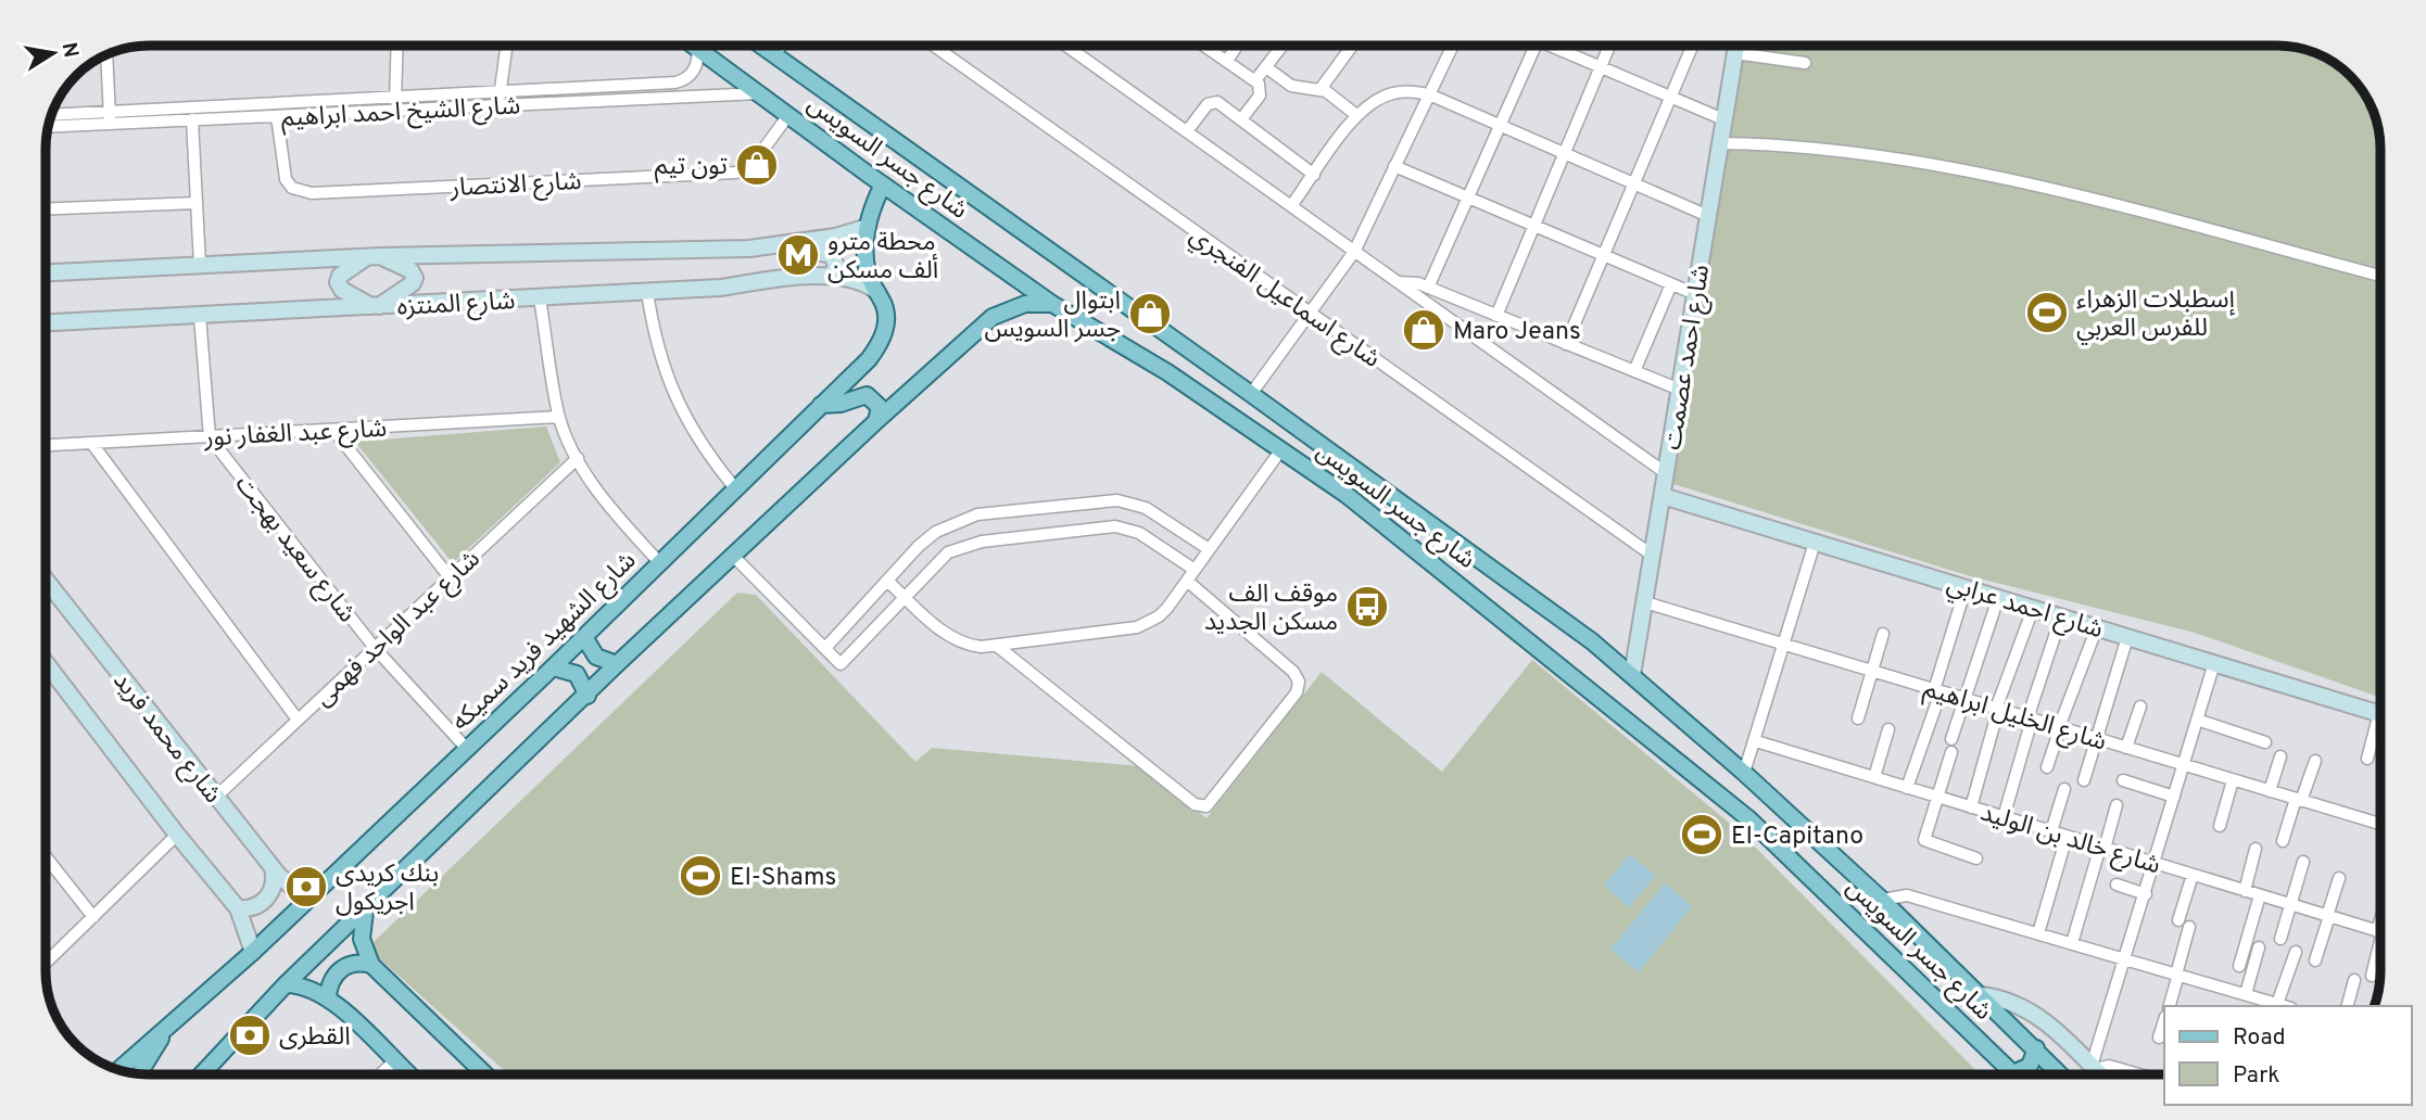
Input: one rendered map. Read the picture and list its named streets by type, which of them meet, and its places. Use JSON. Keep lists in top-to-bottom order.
{
  "streets": {
    "main road": ["شارع جسر السويس", "شارع الشهيد فريد سميكه"],
    "street": [
      "شارع الشيخ احمد ابراهيم",
      "شارع الانتصار",
      "شارع اسماعيل الفنجري",
      "شارع المنتزه",
      "شارع احمد عصمت",
      "شارع عبد الغفار نور",
      "شارع سعيد بهجت",
      "شارع احمد عرابي",
      "شارع عبد الواحد فهمى",
      "شارع الخليل ابراهيم",
      "شارع محمد فريد",
      "شارع خالد بن الوليد"
    ]
  },
  "crossings": [
    ["شارع الشيخ احمد ابراهيم", "شارع جسر السويس"],
    ["شارع الشيخ احمد ابراهيم", "شارع الانتصار"],
    ["شارع جسر السويس", "شارع الانتصار"],
    ["شارع جسر السويس", "شارع احمد عصمت"],
    ["شارع جسر السويس", "شارع الشهيد فريد سميكه"],
    ["شارع اسماعيل الفنجري", "شارع احمد عصمت"],
    ["شارع المنتزه", "شارع الشهيد فريد سميكه"],
    ["شارع احمد عصمت", "شارع احمد عرابي"],
    ["شارع احمد عصمت", "شارع الخليل ابراهيم"],
    ["شارع عبد الغفار نور", "شارع سعيد بهجت"],
    ["شارع سعيد بهجت", "شارع عبد الواحد فهمى"],
    ["شارع سعيد بهجت", "شارع الشهيد فريد سميكه"],
    ["شارع عبد الواحد فهمى", "شارع محمد فريد"],
    ["شارع الشهيد فريد سميكه", "شارع محمد فريد"]
  ],
  "places": {
    "shop": ["تون تيم", "ابتوال جسر السويس", "Maro Jeans"],
    "metro station": ["محطة مترو ألف مسكن"],
    "sports": ["إسطبلات الزهراء للفرس العربي", "El-Capitano", "El-Shams"],
    "bus stop": ["موقف الف مسكن الجديد"],
    "bank": ["بنك كريدى اجريكول", "القطرى"]
  },
  "legend": ["Road", "Park"],
  "north": "right"
}
